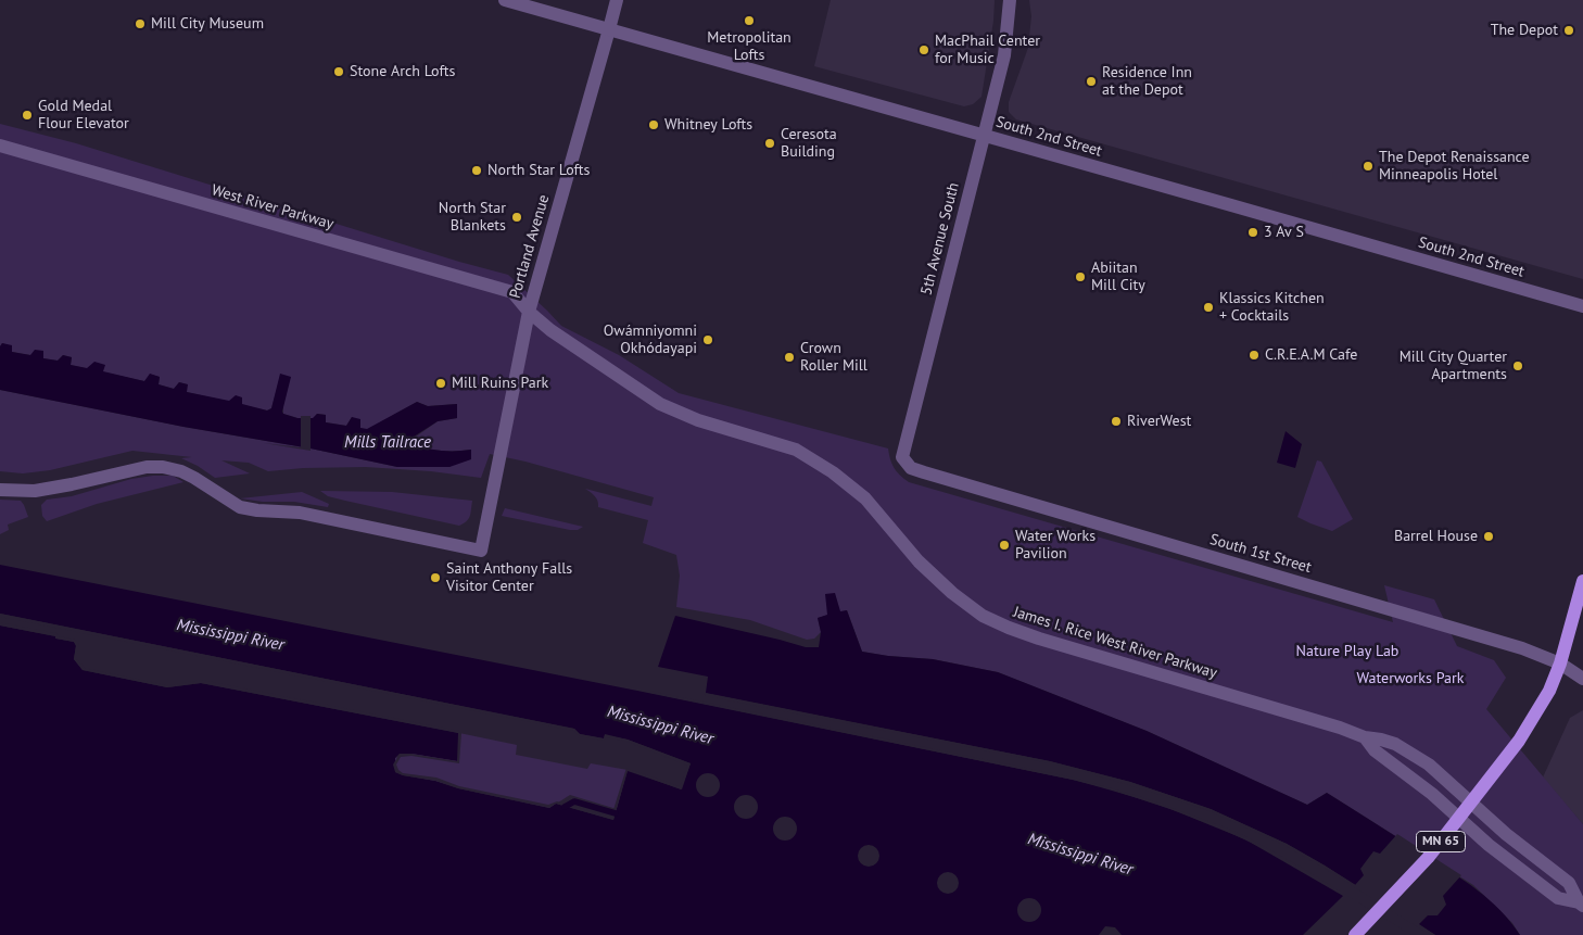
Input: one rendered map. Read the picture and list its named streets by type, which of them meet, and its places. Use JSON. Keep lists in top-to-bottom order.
{
  "streets": {
    "main road": ["MN 65"],
    "street": [
      "South 2nd Street",
      "West River Parkway",
      "5th Avenue South",
      "Portland Avenue",
      "South 1st Street",
      "James I. Rice West River Parkway"
    ]
  },
  "crossings": [
    ["South 2nd Street", "5th Avenue South"],
    ["South 2nd Street", "Portland Avenue"],
    ["West River Parkway", "Portland Avenue"],
    ["West River Parkway", "James I. Rice West River Parkway"],
    ["5th Avenue South", "South 1st Street"],
    ["Portland Avenue", "James I. Rice West River Parkway"],
    ["South 1st Street", "MN 65"]
  ],
  "water": ["Mills Tailrace", "Mississippi River"],
  "parks": ["Nature Play Lab", "Waterworks Park"],
  "places": [
    "Metropolitan Lofts",
    "Mill City Museum",
    "The Depot",
    "MacPhail Center for Music",
    "Stone Arch Lofts",
    "Residence Inn at the Depot",
    "Gold Medal Flour Elevator",
    "Whitney Lofts",
    "Ceresota Building",
    "The Depot Renaissance Minneapolis Hotel",
    "North Star Lofts",
    "North Star Blankets",
    "3 Av S",
    "Abiitan Mill City",
    "Klassics Kitchen + Cocktails",
    "Owámniyomni Okhódayapi",
    "C.R.E.A.M Cafe",
    "Crown Roller Mill",
    "Mill City Quarter Apartments",
    "Mill Ruins Park",
    "RiverWest",
    "Barrel House",
    "Water Works Pavilion",
    "Saint Anthony Falls Visitor Center"
  ]
}
